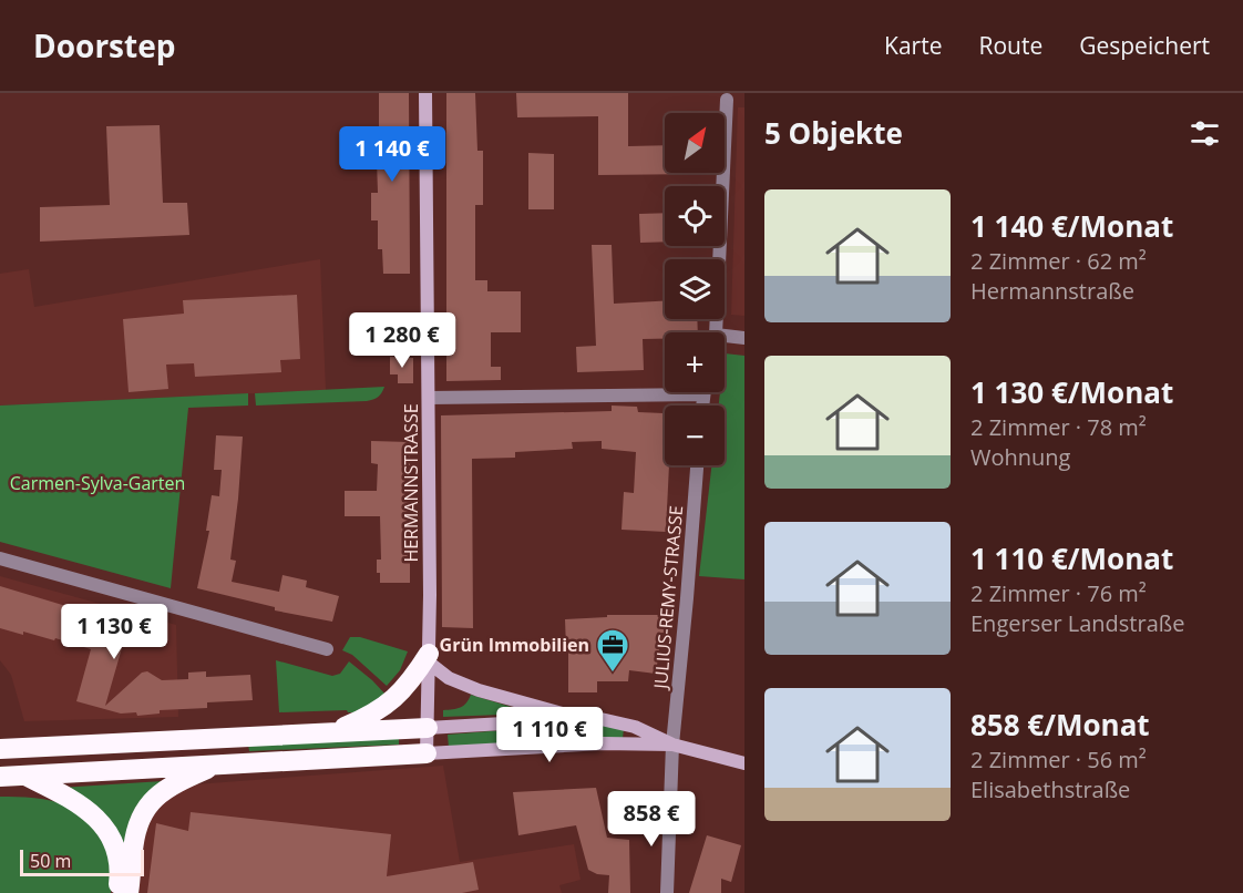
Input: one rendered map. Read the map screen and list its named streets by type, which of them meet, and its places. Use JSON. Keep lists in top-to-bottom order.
{
  "streets": {
    "main road": ["HERMANNSTRASSE"],
    "street": ["JULIUS-REMY-STRASSE"]
  },
  "parks": ["Carmen-Sylva-Garten"],
  "places": {
    "office": ["Grün Immobilien"]
  },
  "scale_bar": "50 m",
  "north": "top right",
  "page": {
    "header": "Doorstep",
    "nav": ["Karte", "Route", "Gespeichert"],
    "heading": "5 Objekte",
    "map_buttons": ["+", "−"],
    "price": [
      "1 140 €",
      "1 280 €",
      "1 130 €",
      "1 110 €",
      "858 €"
    ],
    "list": [
      {
        "name": "1 140 €/Monat",
        "note": "2 Zimmer · 62 m² · Hermannstraße"
      },
      {
        "name": "1 130 €/Monat",
        "note": "2 Zimmer · 78 m² · Wohnung"
      },
      {
        "name": "1 110 €/Monat",
        "note": "2 Zimmer · 76 m² · Engerser Landstraße"
      },
      {
        "name": "858 €/Monat",
        "note": "2 Zimmer · 56 m² · Elisabethstraße"
      }
    ],
    "scale": "50 m"
  }
}
